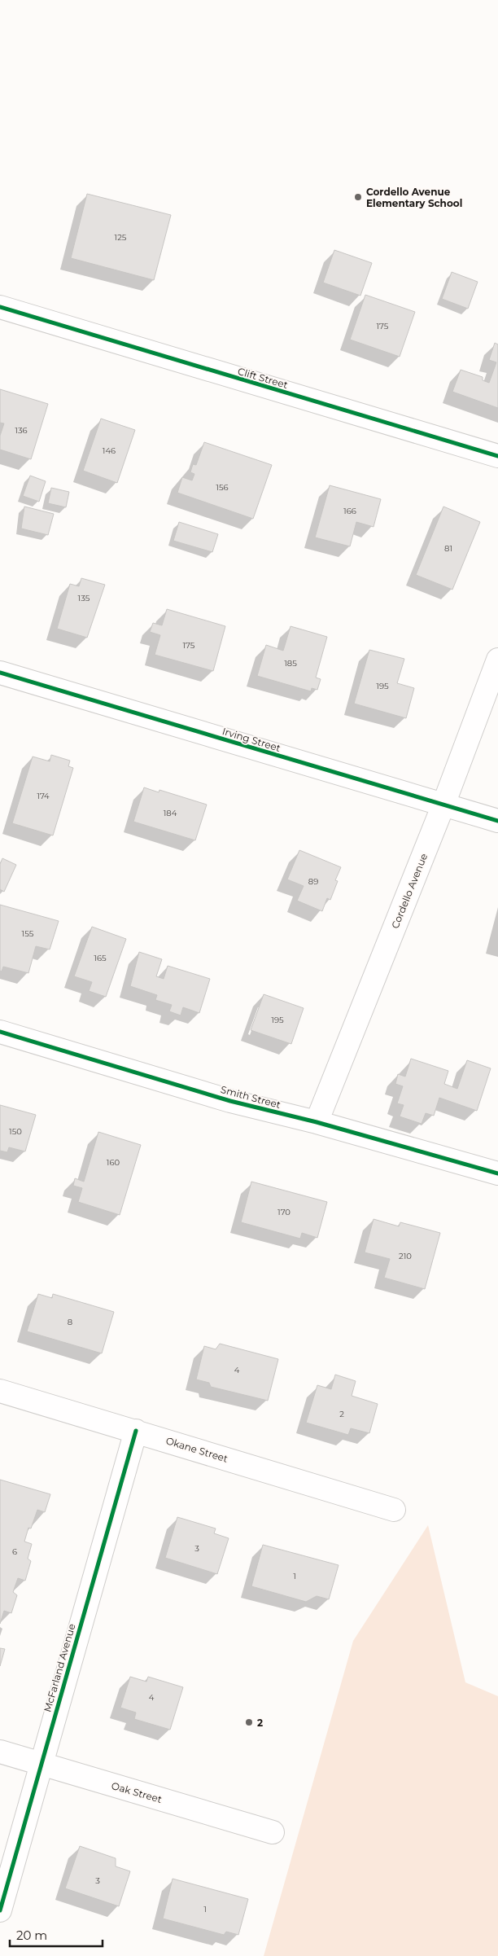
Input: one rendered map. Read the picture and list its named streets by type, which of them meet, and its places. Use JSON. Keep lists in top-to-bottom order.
{
  "streets": {
    "street": [
      "Clift Street",
      "Irving Street",
      "Cordello Avenue",
      "Smith Street",
      "Okane Street",
      "McFarland Avenue",
      "Oak Street"
    ]
  },
  "crossings": [
    ["Irving Street", "Cordello Avenue"],
    ["Cordello Avenue", "Smith Street"],
    ["Okane Street", "McFarland Avenue"],
    ["McFarland Avenue", "Oak Street"]
  ],
  "places": ["Cordello Avenue Elementary School", "2"],
  "house_numbers": [
    "125",
    "175",
    "136",
    "146",
    "156",
    "166",
    "81",
    "135",
    "175",
    "185",
    "195",
    "174",
    "184",
    "89",
    "155",
    "165",
    "195",
    "150",
    "160",
    "170",
    "210",
    "8",
    "4",
    "2",
    "3",
    "6",
    "1",
    "4",
    "3",
    "1"
  ],
  "scale_bar": "20 m"
}
